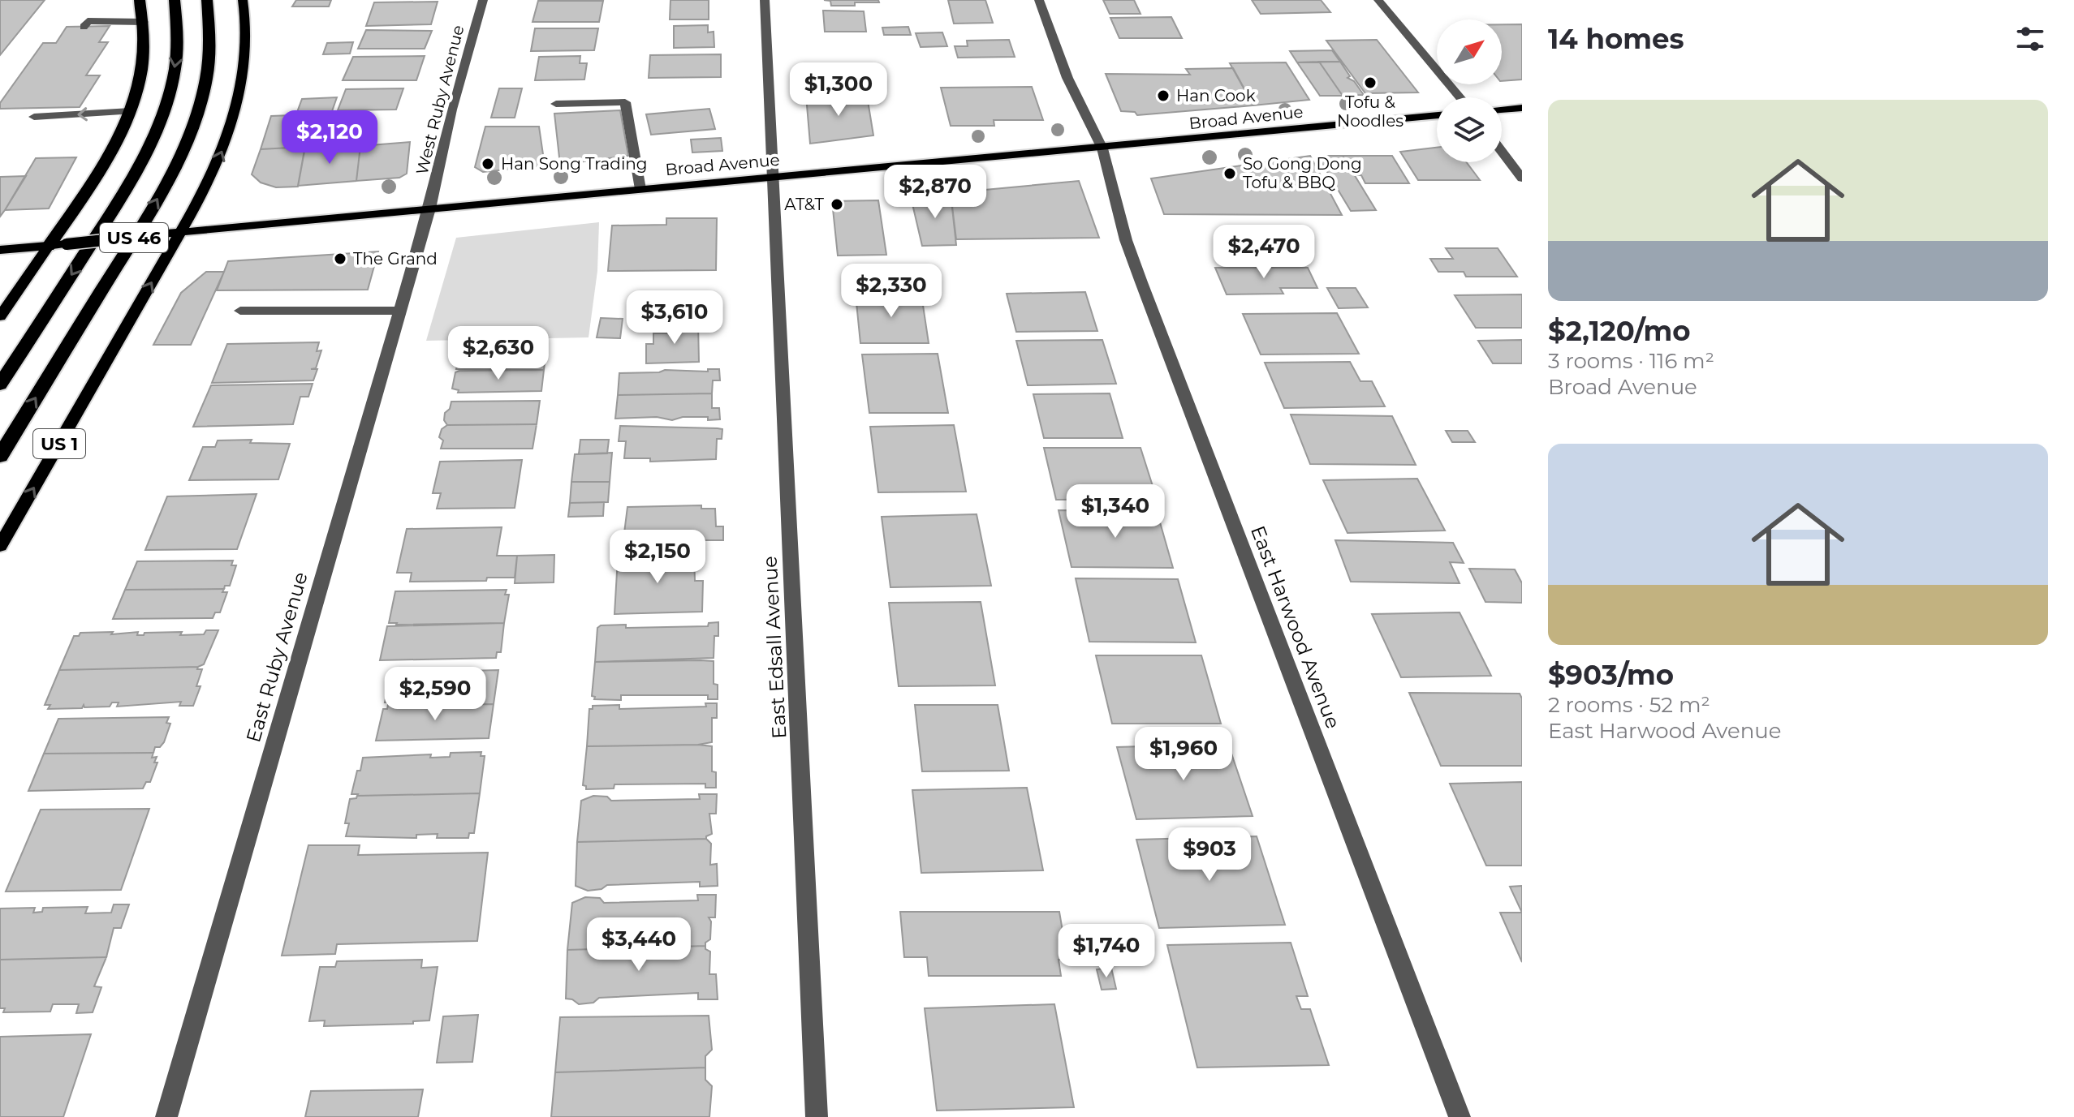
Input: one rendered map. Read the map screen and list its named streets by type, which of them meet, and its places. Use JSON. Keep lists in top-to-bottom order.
{
  "streets": {
    "highway": ["US 46"],
    "main road": ["Broad Avenue", "US 1"],
    "street": [
      "West Ruby Avenue",
      "East Harwood Avenue",
      "East Edsall Avenue",
      "East Ruby Avenue"
    ]
  },
  "crossings": [
    ["West Ruby Avenue", "Broad Avenue"],
    ["West Ruby Avenue", "East Ruby Avenue"],
    ["Broad Avenue", "US 1"],
    ["Broad Avenue", "East Harwood Avenue"],
    ["Broad Avenue", "East Edsall Avenue"],
    ["Broad Avenue", "East Ruby Avenue"]
  ],
  "places": [
    "Tofu & Noodles",
    "Han Cook",
    "Han Song Trading",
    "So Gong Dong Tofu & BBQ",
    "AT&T",
    "The Grand"
  ],
  "north": "top right",
  "page": {
    "heading": "14 homes",
    "price": [
      "$1,300",
      "$2,120",
      "$2,870",
      "$2,470",
      "$2,330",
      "$3,610",
      "$2,630",
      "$1,340",
      "$2,150",
      "$2,590",
      "$1,960",
      "$903",
      "$3,440",
      "$1,740"
    ],
    "list": [
      {
        "name": "$2,120/mo",
        "note": "3 rooms · 116 m² · Broad Avenue"
      },
      {
        "name": "$903/mo",
        "note": "2 rooms · 52 m² · East Harwood Avenue"
      }
    ]
  }
}
